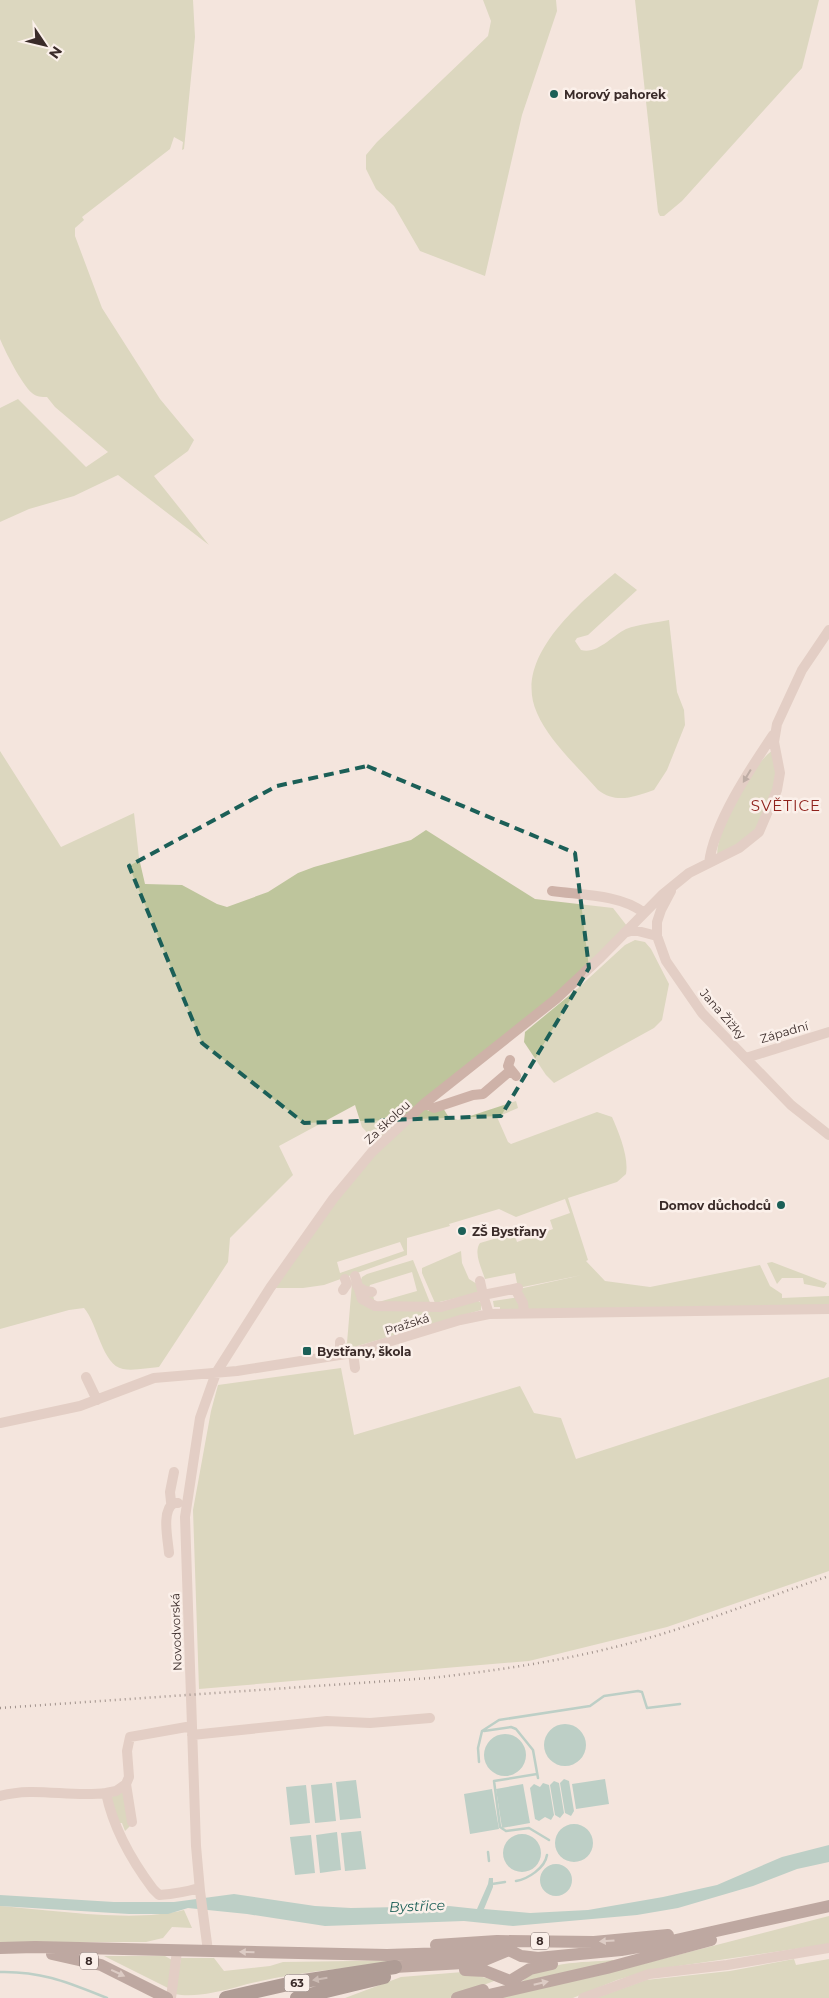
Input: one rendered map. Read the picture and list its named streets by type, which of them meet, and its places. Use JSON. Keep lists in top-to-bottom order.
{
  "streets": {
    "highway": ["63"],
    "main road": ["8"],
    "street": [
      "Jana Žižky",
      "Západní",
      "Za školou",
      "Pražská",
      "Novodvorská"
    ]
  },
  "crossings": [
    ["Jana Žižky", "Západní"],
    ["Jana Žižky", "Za školou"],
    ["Za školou", "Pražská"],
    ["Za školou", "Novodvorská"],
    ["Pražská", "Novodvorská"],
    ["Novodvorská", "8"]
  ],
  "districts": ["SVĚTICE"],
  "water": ["Bystřice"],
  "places": {
    "other": ["Morový pahorek", "Domov důchodců", "ZŠ Bystřany"],
    "transit": ["Bystřany, škola"]
  },
  "north": "bottom right"
}
